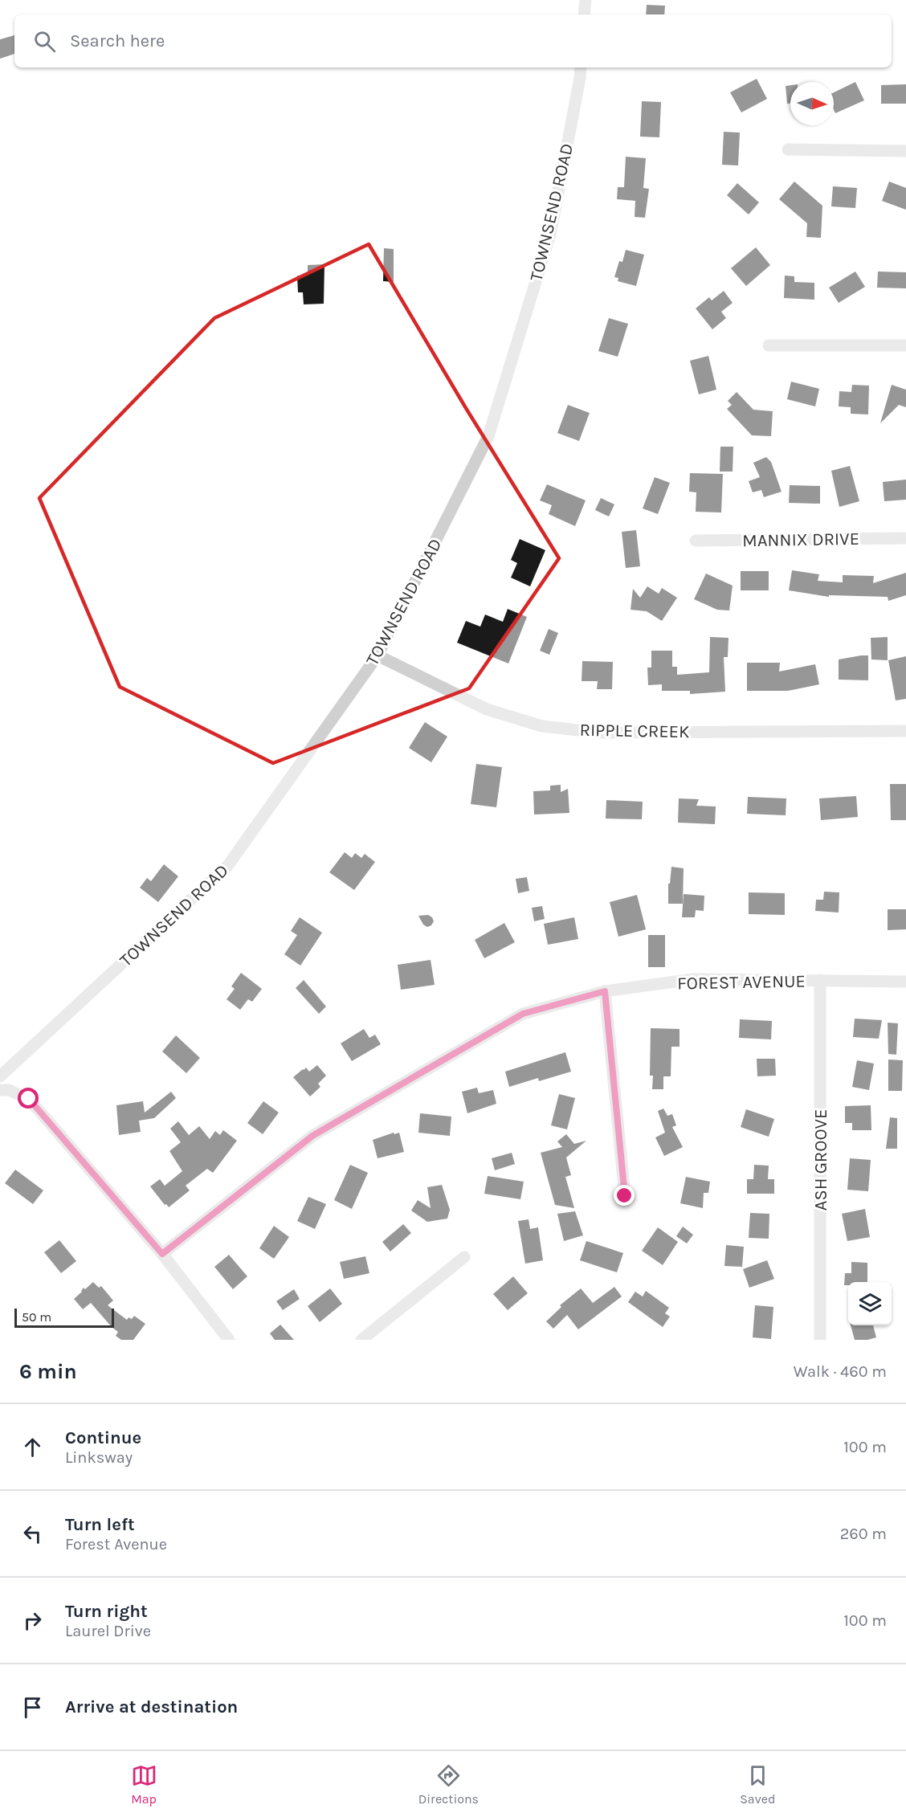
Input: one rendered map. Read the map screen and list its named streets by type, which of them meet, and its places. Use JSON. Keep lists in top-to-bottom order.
{
  "streets": {
    "street": [
      "TOWNSEND ROAD",
      "MANNIX DRIVE",
      "RIPPLE CREEK",
      "FOREST AVENUE",
      "ASH GROOVE"
    ]
  },
  "crossings": [
    ["TOWNSEND ROAD", "RIPPLE CREEK"],
    ["FOREST AVENUE", "ASH GROOVE"]
  ],
  "scale_bar": "50 m",
  "north": "right",
  "page": {
    "search": "Search here",
    "scale": "50 m",
    "heading": ["6 min", "Walk · 460 m"],
    "list": [
      ["Continue", "Linksway", "100 m"],
      ["Turn left", "Forest Avenue", "260 m"],
      ["Turn right", "Laurel Drive", "100 m"],
      "Arrive at destination"
    ],
    "nav": ["Map", "Directions", "Saved"]
  }
}
